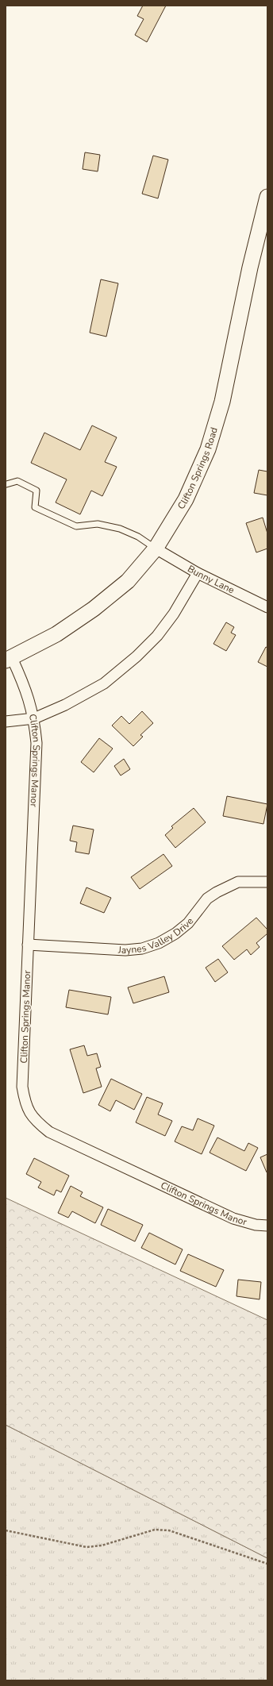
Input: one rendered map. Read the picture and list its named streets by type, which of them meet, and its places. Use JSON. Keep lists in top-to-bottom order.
{
  "streets": {
    "street": [
      "Clifton Springs Road",
      "Bunny Lane",
      "Clifton Springs Manor",
      "Jaynes Valley Drive"
    ]
  },
  "crossings": [
    ["Clifton Springs Road", "Bunny Lane"],
    ["Clifton Springs Road", "Clifton Springs Manor"],
    ["Clifton Springs Manor", "Jaynes Valley Drive"]
  ]
}
